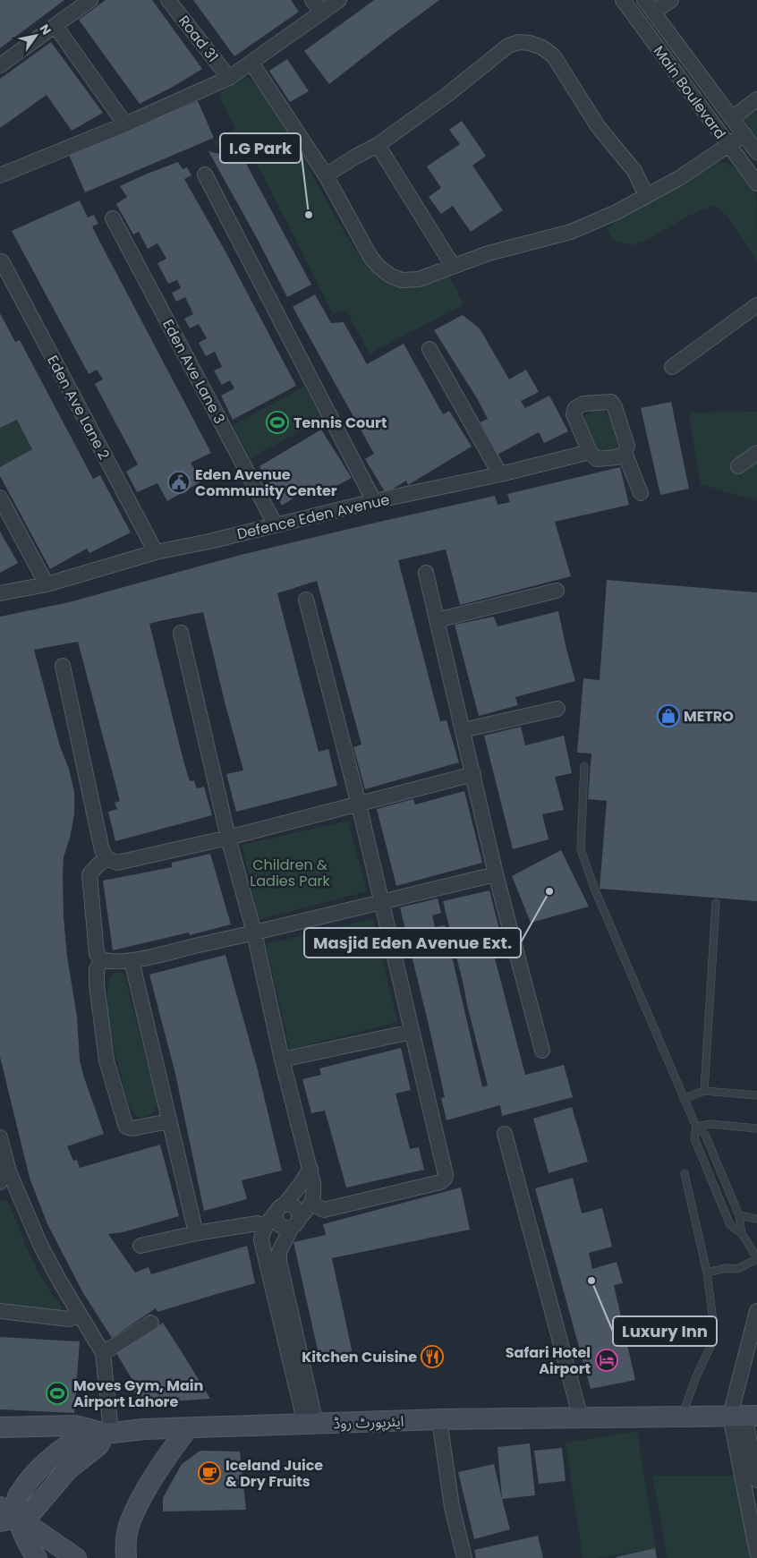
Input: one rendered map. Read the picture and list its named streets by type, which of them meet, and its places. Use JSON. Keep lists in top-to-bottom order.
{
  "streets": {
    "main road": ["ایئرپورٹ روڈ"],
    "street": [
      "Road 31",
      "Main Boulevard",
      "Eden Ave Lane 3",
      "Eden Ave Lane 2",
      "Defence Eden Avenue"
    ]
  },
  "crossings": [
    ["Eden Ave Lane 3", "Defence Eden Avenue"],
    ["Eden Ave Lane 2", "Defence Eden Avenue"]
  ],
  "parks": ["Children & Ladies Park"],
  "places": {
    "other": ["I.G Park", "Masjid Eden Avenue Ext.", "Luxury Inn"],
    "sports": ["Tennis Court", "Moves Gym, Main Airport Lahore"],
    "public building": ["Eden Avenue Community Center"],
    "shop": ["METRO"],
    "restaurant": ["Kitchen Cuisine"],
    "hotel": ["Safari Hotel Airport"],
    "cafe": ["Iceland Juice & Dry Fruits"]
  },
  "north": "top right"
}
